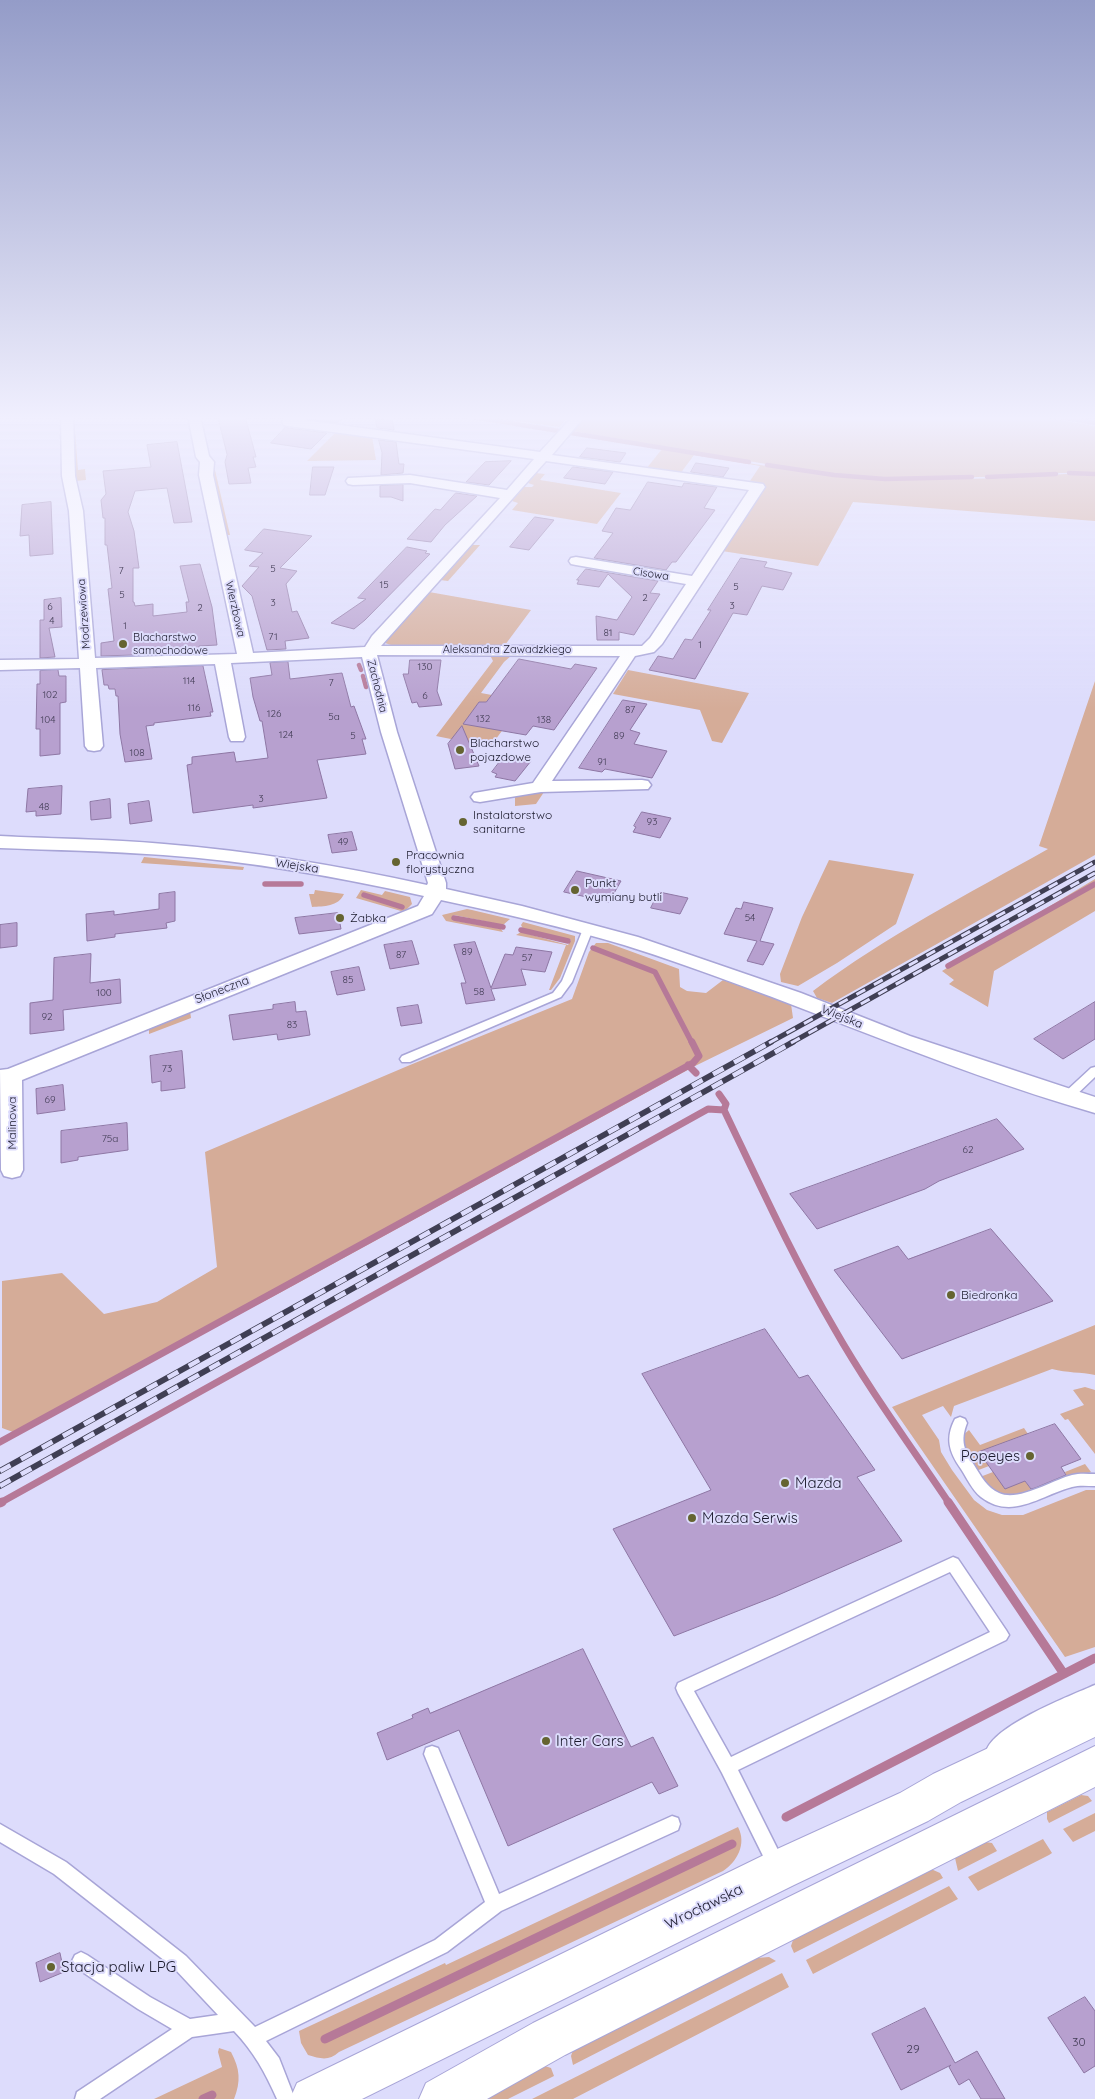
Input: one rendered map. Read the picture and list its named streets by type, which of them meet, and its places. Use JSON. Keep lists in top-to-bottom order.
{
  "streets": {
    "main road": ["Wrocławska"],
    "street": [
      "Cisowa",
      "Wierzbowa",
      "Modrzewiowa",
      "Aleksandra Zawadzkiego",
      "Zachodnia",
      "Wiejska",
      "Słoneczna",
      "Malinowa"
    ]
  },
  "crossings": [
    ["Wierzbowa", "Aleksandra Zawadzkiego"],
    ["Modrzewiowa", "Aleksandra Zawadzkiego"],
    ["Aleksandra Zawadzkiego", "Zachodnia"],
    ["Zachodnia", "Wiejska"],
    ["Zachodnia", "Słoneczna"],
    ["Wiejska", "Słoneczna"],
    ["Słoneczna", "Malinowa"]
  ],
  "places": [
    "Blacharstwo samochodowe",
    "Blacharstwo pojazdowe",
    "Instalatorstwo sanitarne",
    "Pracownia florystyczna",
    "Punkt wymiany butli",
    "Żabka",
    "Biedronka",
    "Popeyes",
    "Mazda",
    "Mazda Serwis",
    "Inter Cars",
    "Stacja paliw LPG"
  ],
  "house_numbers": [
    "5",
    "7",
    "15",
    "5",
    "5",
    "2",
    "3",
    "3",
    "6",
    "2",
    "4",
    "1",
    "81",
    "71",
    "1",
    "130",
    "114",
    "7",
    "102",
    "6",
    "116",
    "87",
    "126",
    "5a",
    "132",
    "104",
    "138",
    "124",
    "5",
    "89",
    "108",
    "91",
    "3",
    "48",
    "93",
    "49",
    "54",
    "89",
    "87",
    "57",
    "85",
    "58",
    "100",
    "92",
    "83",
    "73",
    "69",
    "75a",
    "62",
    "30",
    "29"
  ]
}
